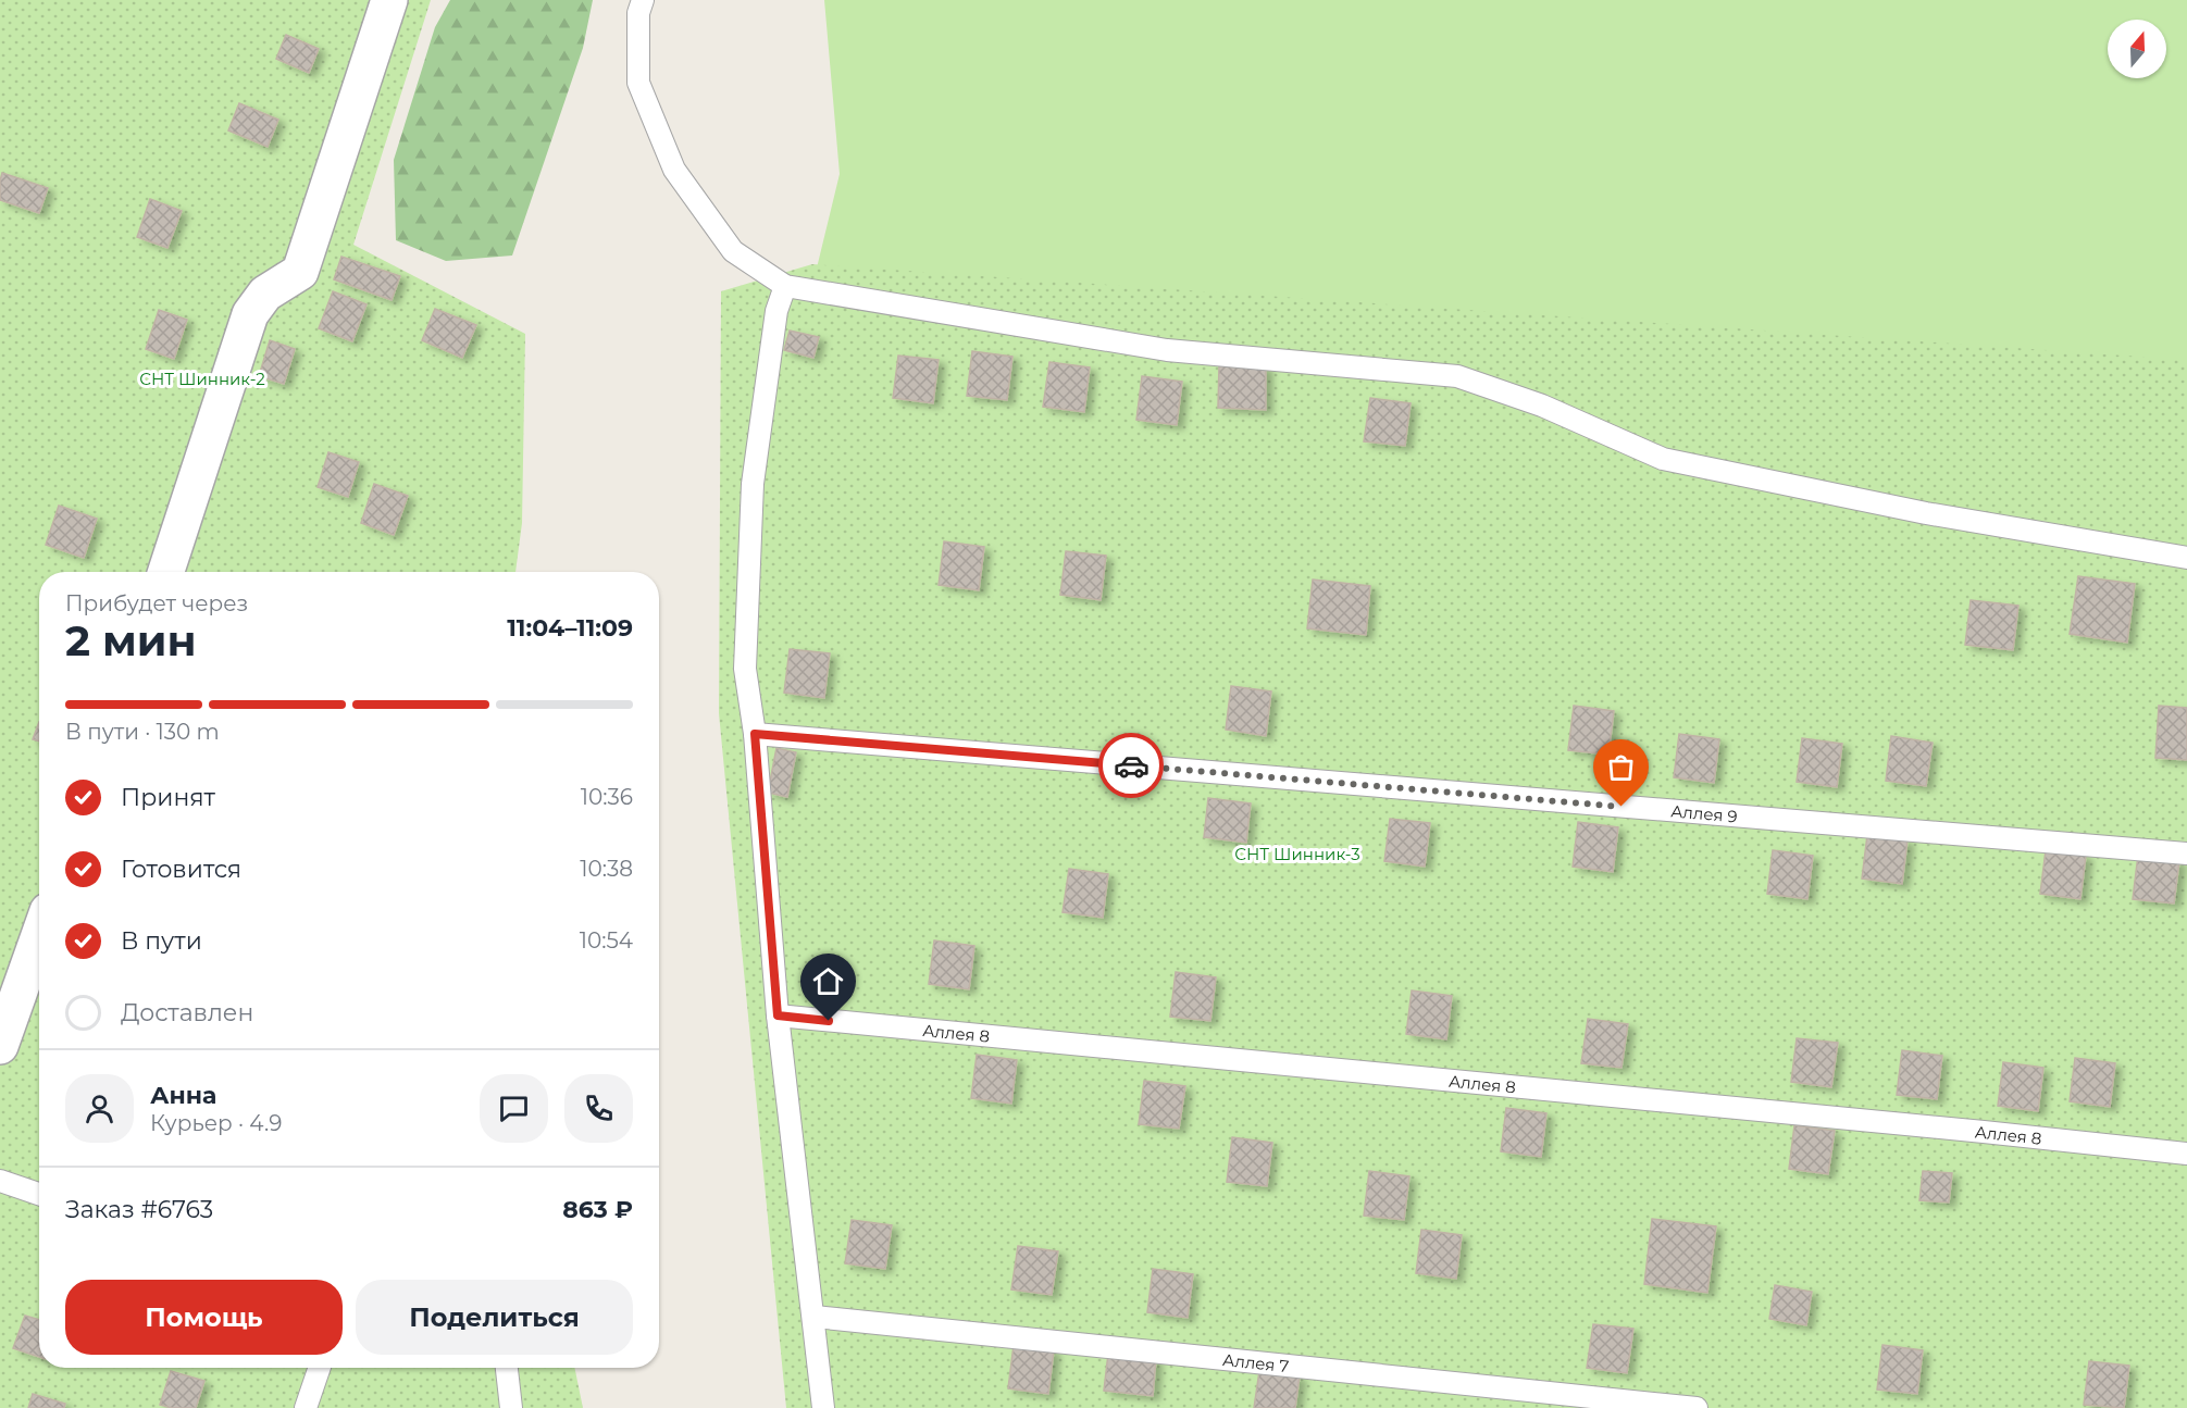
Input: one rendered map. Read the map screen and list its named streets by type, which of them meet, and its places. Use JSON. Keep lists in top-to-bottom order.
{
  "streets": {
    "lane": ["Аллея 9", "Аллея 8", "Аллея 7"]
  },
  "parks": ["СНТ Шинник-2", "СНТ Шинник-3"],
  "north": "top",
  "page": {
    "heading": ["2 мин", "Прибудет через", "11:04–11:09"],
    "panel": [
      "Анна",
      "Курьер · 4.9",
      "Заказ #6763",
      "863 ₽"
    ],
    "bar": "В пути · 130 m",
    "list": [
      ["Принят", "10:36"],
      ["Готовится", "10:38"],
      ["В пути", "10:54"],
      "Доставлен"
    ],
    "buttons": ["Помощь", "Поделиться"]
  }
}
